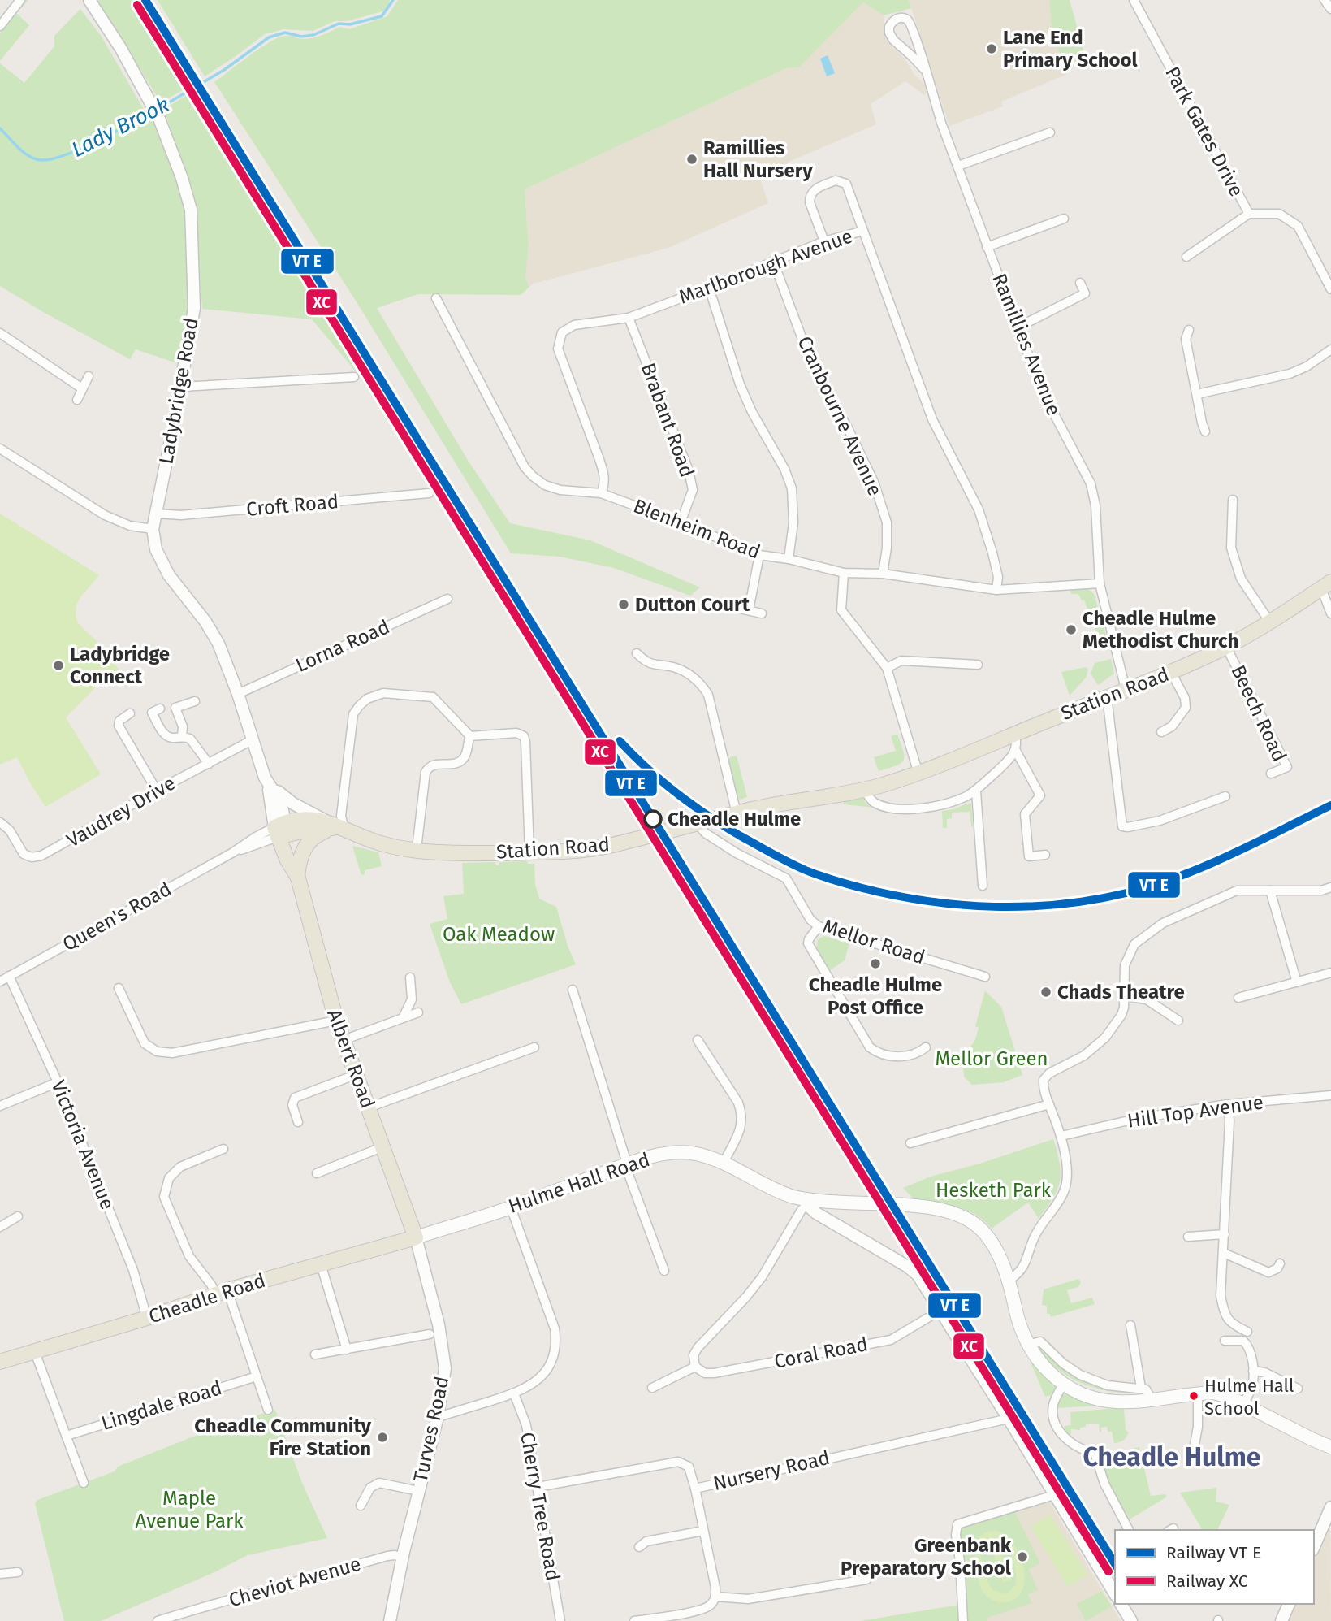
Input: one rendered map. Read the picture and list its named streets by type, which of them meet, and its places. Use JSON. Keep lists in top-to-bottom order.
{
  "streets": {
    "main road": [
      "Station Road",
      "Albert Road",
      "Hulme Hall Road",
      "Cheadle Road"
    ],
    "street": [
      "Park Gates Drive",
      "Marlborough Avenue",
      "Ramillies Avenue",
      "Ladybridge Road",
      "Cranbourne Avenue",
      "Brabant Road",
      "Croft Road",
      "Blenheim Road",
      "Lorna Road",
      "Beech Road",
      "Vaudrey Drive",
      "Queen's Road",
      "Mellor Road",
      "Hill Top Avenue",
      "Victoria Avenue",
      "Coral Road",
      "Lingdale Road",
      "Turves Road",
      "Nursery Road",
      "Cherry Tree Road",
      "Cheviot Avenue"
    ]
  },
  "crossings": [
    ["Marlborough Avenue", "Cranbourne Avenue"],
    ["Marlborough Avenue", "Brabant Road"],
    ["Marlborough Avenue", "Blenheim Road"],
    ["Ramillies Avenue", "Blenheim Road"],
    ["Ramillies Avenue", "Station Road"],
    ["Ladybridge Road", "Croft Road"],
    ["Ladybridge Road", "Lorna Road"],
    ["Ladybridge Road", "Vaudrey Drive"],
    ["Ladybridge Road", "Albert Road"],
    ["Cranbourne Avenue", "Blenheim Road"],
    ["Brabant Road", "Blenheim Road"],
    ["Station Road", "Beech Road"],
    ["Station Road", "Queen's Road"],
    ["Station Road", "Mellor Road"],
    ["Station Road", "Albert Road"],
    ["Queen's Road", "Albert Road"],
    ["Queen's Road", "Victoria Avenue"],
    ["Albert Road", "Hulme Hall Road"],
    ["Albert Road", "Cheadle Road"],
    ["Albert Road", "Turves Road"],
    ["Victoria Avenue", "Cheadle Road"],
    ["Hulme Hall Road", "Cheadle Road"],
    ["Hulme Hall Road", "Turves Road"],
    ["Cheadle Road", "Turves Road"],
    ["Turves Road", "Cheviot Avenue"]
  ],
  "districts": ["Cheadle Hulme"],
  "water": ["Lady Brook"],
  "parks": [
    "Oak Meadow",
    "Mellor Green",
    "Hesketh Park",
    "Maple Avenue Park"
  ],
  "places": [
    "Lane End Primary School",
    "Ramillies Hall Nursery",
    "Dutton Court",
    "Cheadle Hulme Methodist Church",
    "Ladybridge Connect",
    "Cheadle Hulme",
    "Cheadle Hulme Post Office",
    "Chads Theatre",
    "Hulme Hall School",
    "Cheadle Community Fire Station",
    "Greenbank Preparatory School"
  ],
  "lines": ["rail line XC"],
  "legend": ["Railway VT E", "Railway XC"]
}
